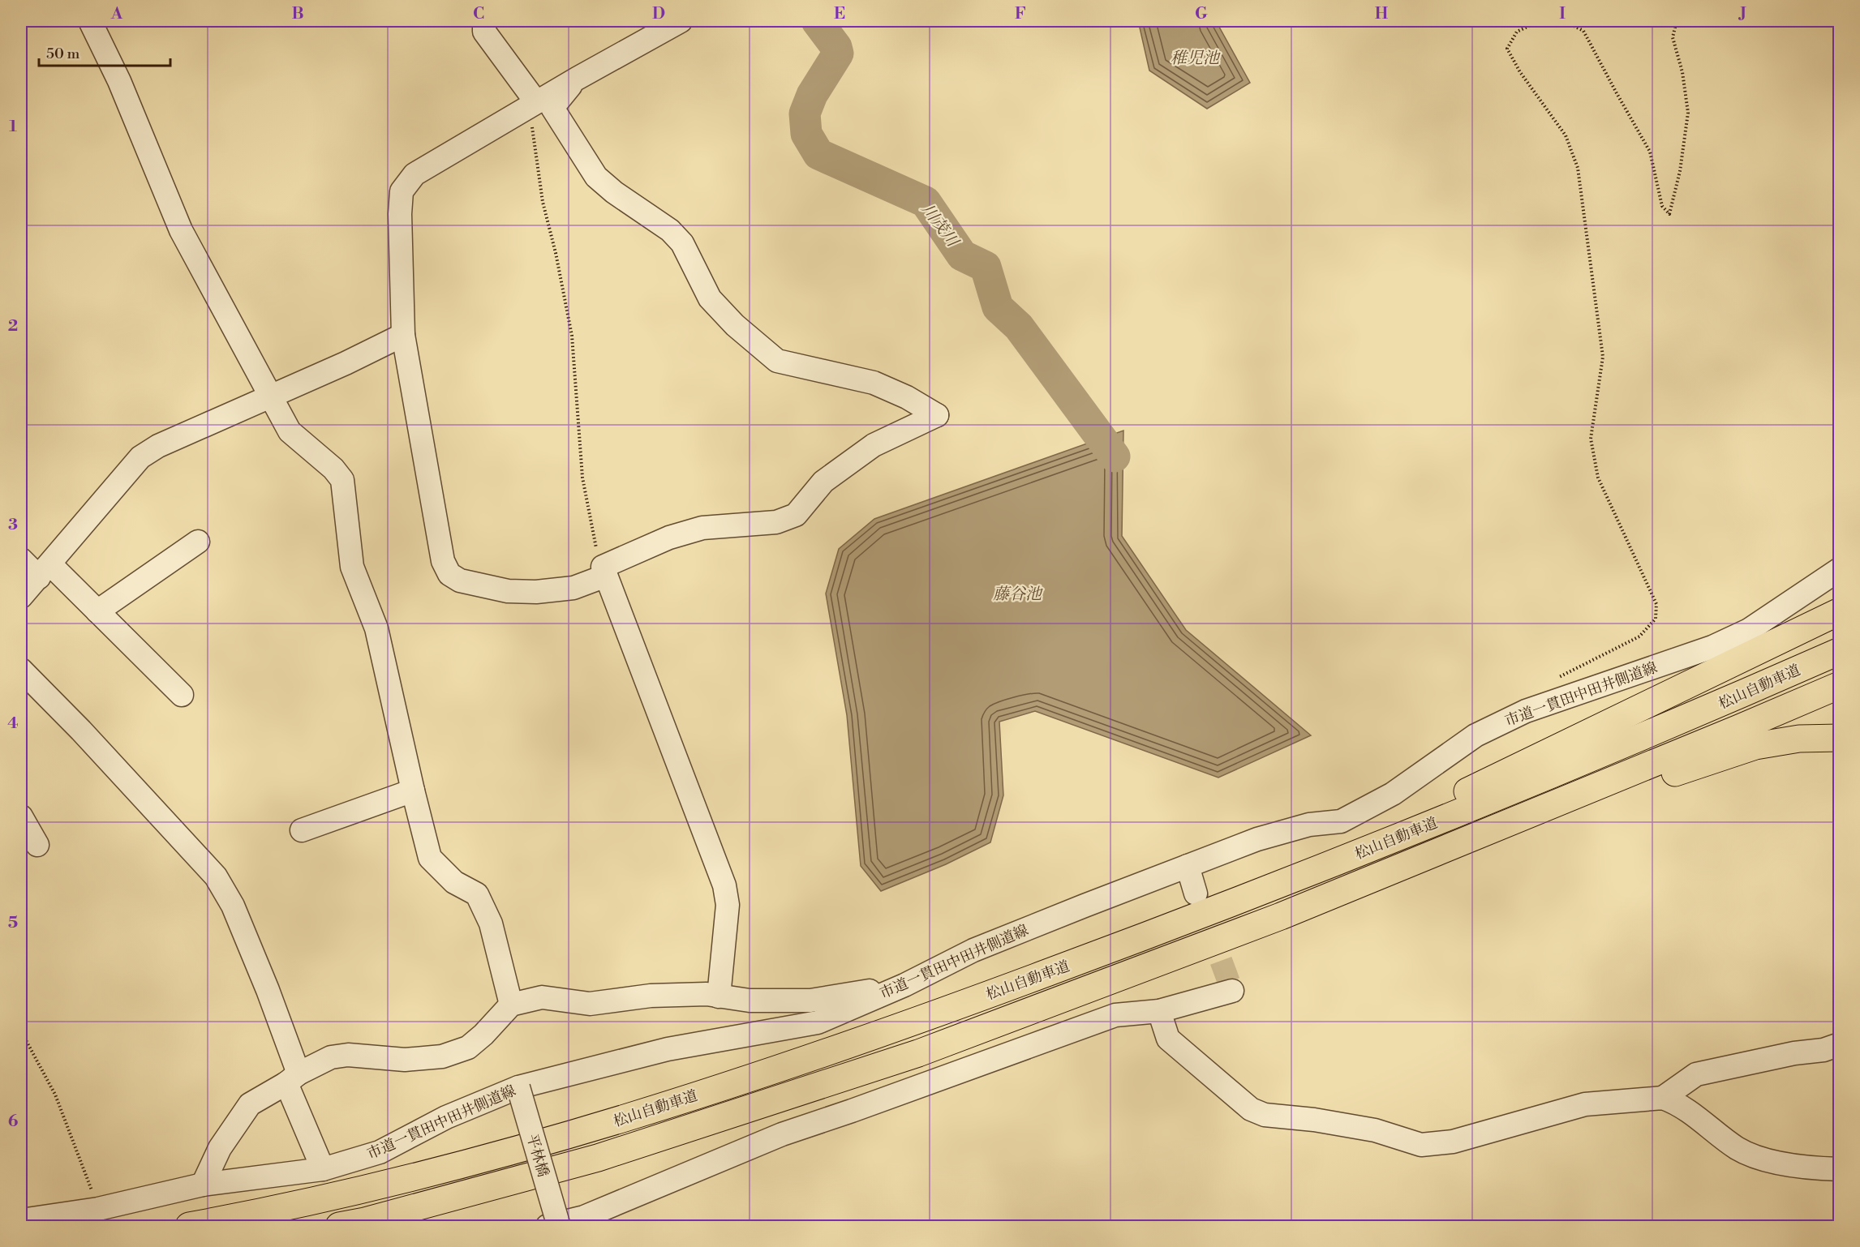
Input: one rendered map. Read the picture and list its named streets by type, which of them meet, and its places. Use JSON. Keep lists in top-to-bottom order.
{
  "streets": {
    "highway": ["松山自動車道"],
    "street": ["市道一貫田中田井側道線", "平林橋"]
  },
  "crossings": [
    ["市道一貫田中田井側道線", "平林橋"]
  ],
  "water": ["稚児池", "川茂川", "藤谷池"],
  "scale_bar": "50 m",
  "grid": {
    "columns": [
      "A",
      "B",
      "C",
      "D",
      "E",
      "F",
      "G",
      "H",
      "I",
      "J"
    ],
    "rows": [
      "1",
      "2",
      "3",
      "4",
      "5",
      "6"
    ]
  }
}
